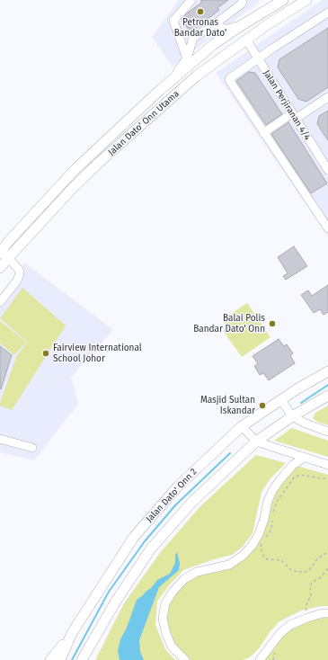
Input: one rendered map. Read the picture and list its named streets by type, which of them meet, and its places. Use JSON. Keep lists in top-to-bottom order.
{
  "streets": {
    "main road": ["Jalan Dato' Onn Utama", "Jalan Dato' Onn 2"],
    "street": ["Jalan Perjiranan 4/4"]
  },
  "crossings": [
    ["Jalan Perjiranan 4/4", "Jalan Dato' Onn Utama"]
  ],
  "places": [
    "Petronas Bandar Dato'",
    "Balai Polis Bandar Dato' Onn",
    "Fairview International School Johor",
    "Masjid Sultan Iskandar"
  ]
}
